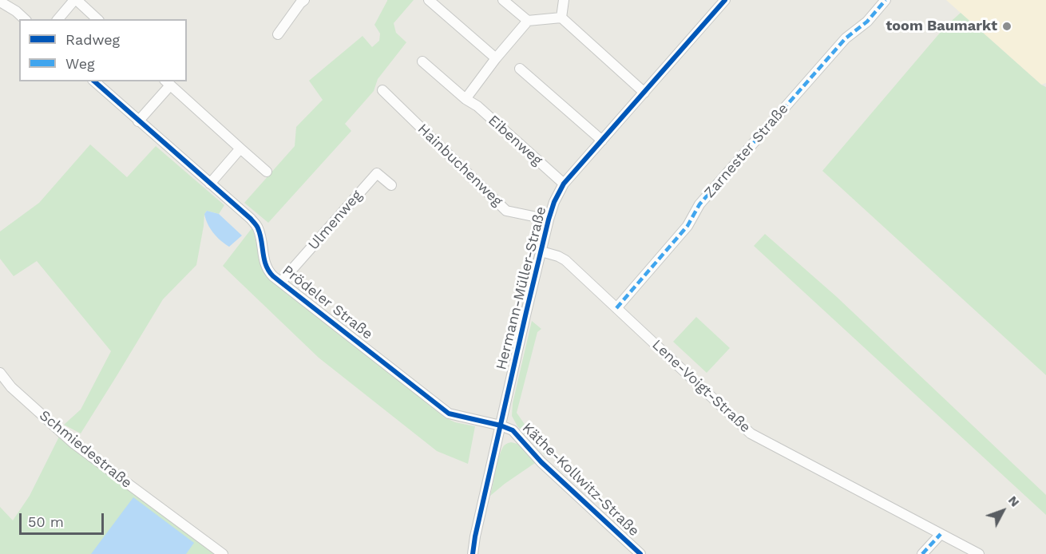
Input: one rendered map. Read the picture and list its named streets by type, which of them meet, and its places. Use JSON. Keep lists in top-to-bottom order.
{
  "streets": {
    "street": [
      "Eibenweg",
      "Zarnester Straße",
      "Hainbuchenweg",
      "Ulmenweg",
      "Hermann-Müller-Straße",
      "Prödeler Straße",
      "Lene-Voigt-Straße",
      "Schmiedestraße",
      "Käthe-Kollwitz-Straße"
    ]
  },
  "crossings": [
    ["Eibenweg", "Hermann-Müller-Straße"],
    ["Zarnester Straße", "Lene-Voigt-Straße"],
    ["Hainbuchenweg", "Hermann-Müller-Straße"],
    ["Ulmenweg", "Prödeler Straße"],
    ["Hermann-Müller-Straße", "Prödeler Straße"],
    ["Hermann-Müller-Straße", "Lene-Voigt-Straße"],
    ["Hermann-Müller-Straße", "Käthe-Kollwitz-Straße"],
    ["Prödeler Straße", "Käthe-Kollwitz-Straße"]
  ],
  "places": ["toom Baumarkt"],
  "legend": ["Radweg", "Weg"],
  "scale_bar": "50 m",
  "north": "top right"
}
